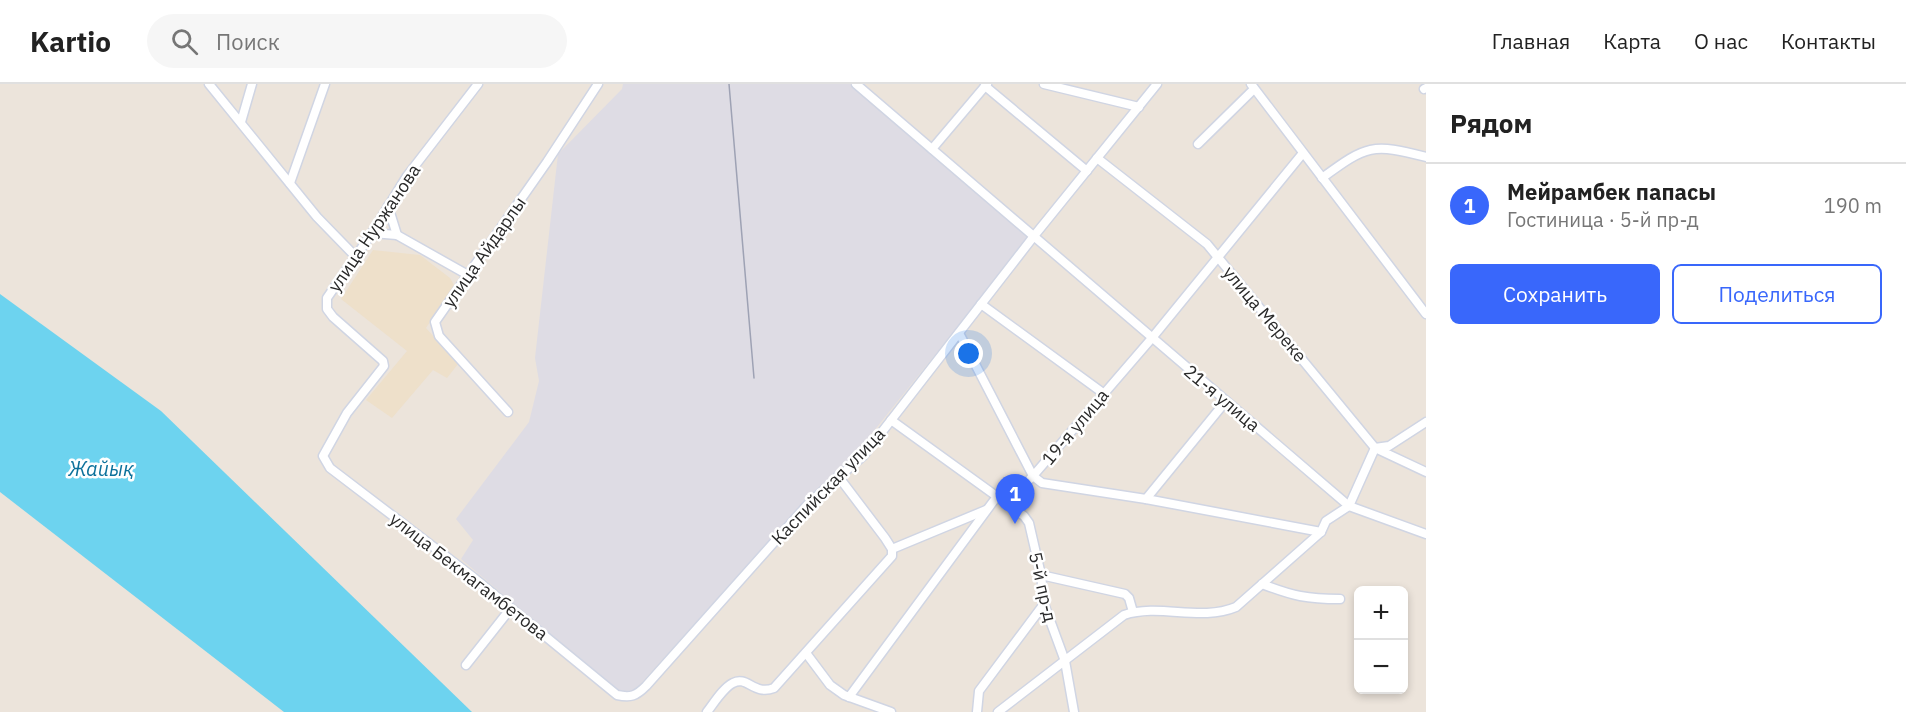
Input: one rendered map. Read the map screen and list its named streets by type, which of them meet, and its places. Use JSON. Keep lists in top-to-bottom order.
{
  "streets": {
    "street": [
      "улица Нуржанова",
      "улица Айдарлы",
      "улица Мереке",
      "21-я улица",
      "19-я улица",
      "Каспийская улица",
      "улица Бекмагамбетова",
      "5-й пр-д"
    ]
  },
  "crossings": [
    ["улица Нуржанова", "улица Бекмагамбетова"],
    ["улица Мереке", "19-я улица"],
    ["улица Мереке", "Каспийская улица"],
    ["21-я улица", "19-я улица"],
    ["21-я улица", "Каспийская улица"],
    ["19-я улица", "5-й пр-д"],
    ["Каспийская улица", "улица Бекмагамбетова"],
    ["Каспийская улица", "5-й пр-д"]
  ],
  "water": ["Жайық"],
  "page": {
    "header": "Kartio",
    "search": "Поиск",
    "nav": [
      "Главная",
      "Карта",
      "О нас",
      "Контакты"
    ],
    "heading": "Рядом",
    "list": [
      {
        "mark": "1",
        "name": "Мейрамбек папасы",
        "note": "Гостиница · 5-й пр-д",
        "value": "190 m"
      }
    ],
    "buttons": ["Сохранить", "Поделиться"],
    "pins": "1",
    "map_buttons": ["+", "−"]
  }
}
